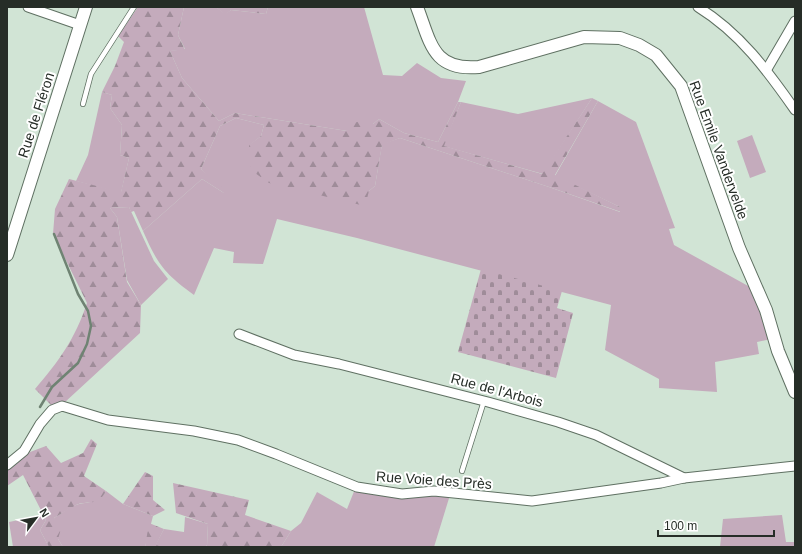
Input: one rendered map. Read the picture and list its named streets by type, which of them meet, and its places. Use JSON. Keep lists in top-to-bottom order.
{
  "streets": {
    "street": [
      "Rue de Fléron",
      "Rue Emile Vandervelde",
      "Rue de l'Arbois",
      "Rue Voie des Près"
    ]
  },
  "crossings": [
    ["Rue de l'Arbois", "Rue Voie des Près"]
  ],
  "scale_bar": "100 m",
  "north": "top right"
}
